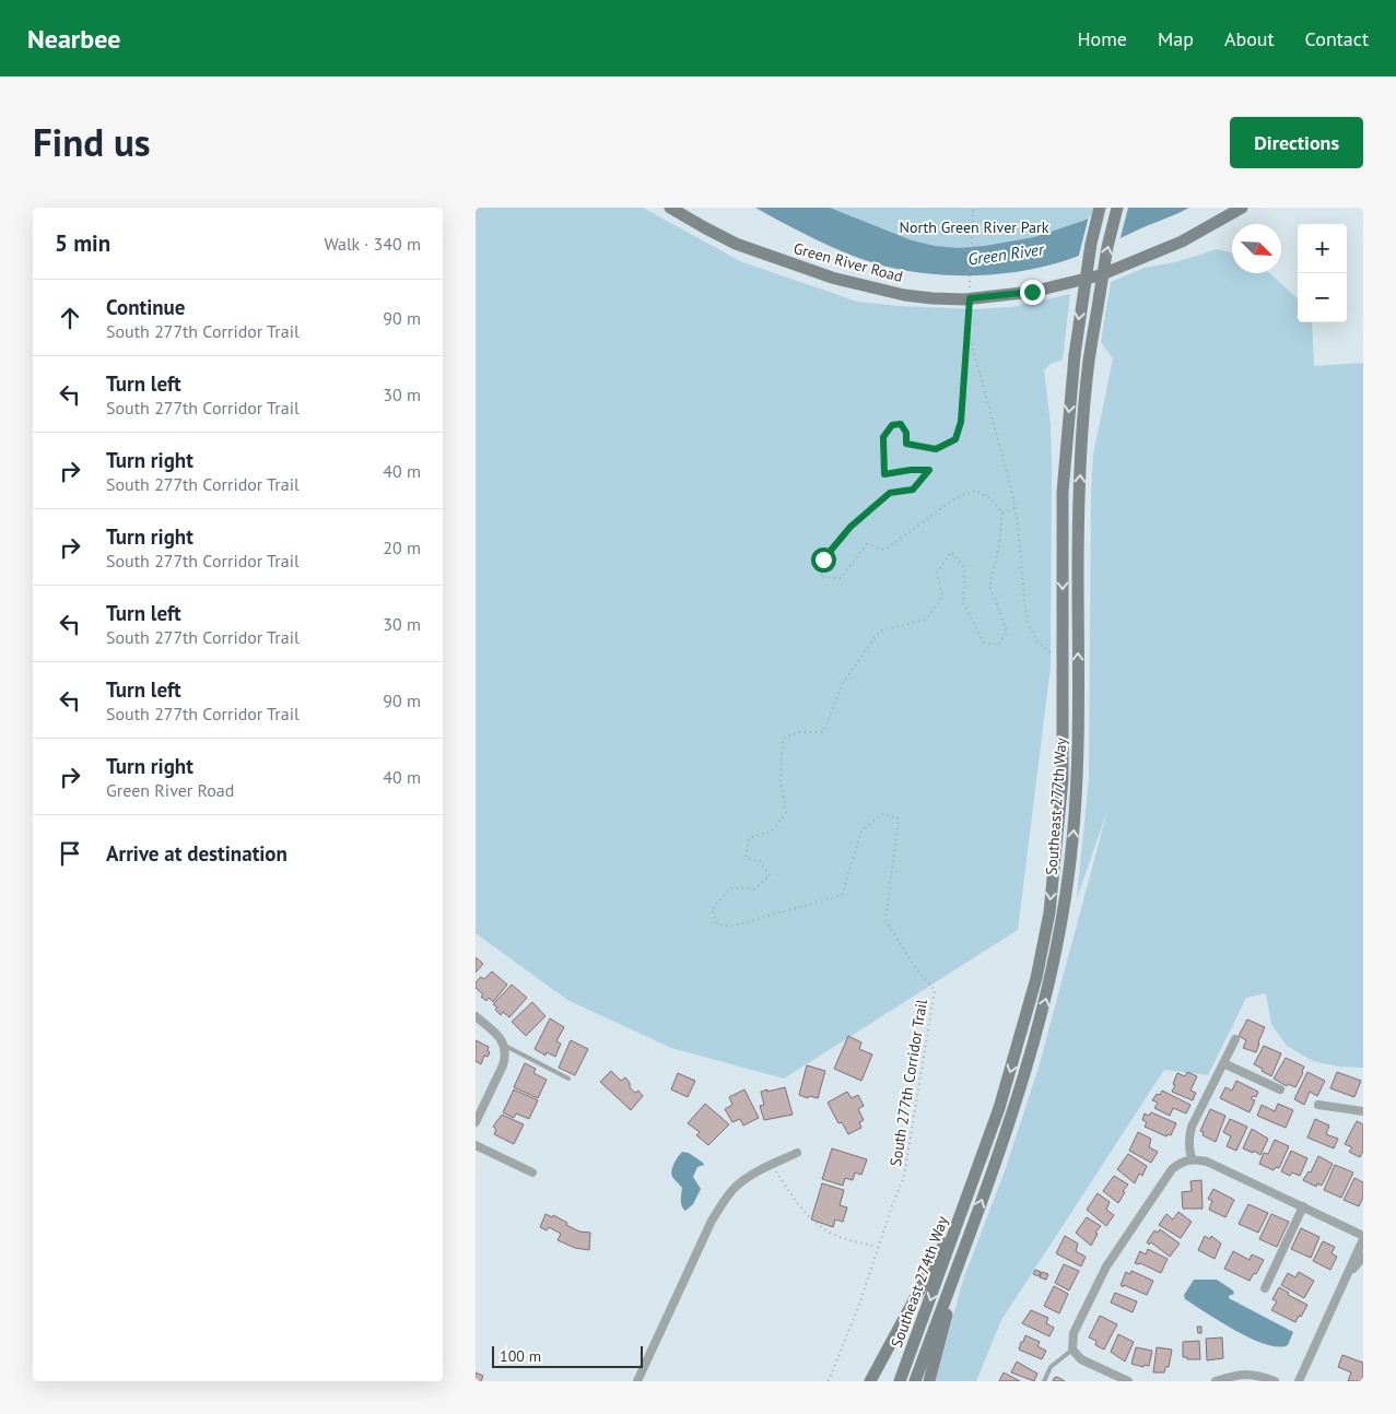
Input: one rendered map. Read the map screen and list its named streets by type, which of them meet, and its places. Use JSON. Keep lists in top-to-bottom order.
{
  "streets": {
    "main road": ["Green River Road", "Southeast 277th Way", "Southeast 274th Way"],
    "path": ["South 277th Corridor Trail"]
  },
  "crossings": [
    ["Southeast 277th Way", "Southeast 274th Way"]
  ],
  "water": ["Green River"],
  "parks": ["North Green River Park"],
  "scale_bar": "100 m",
  "north": "bottom right",
  "page": {
    "header": "Nearbee",
    "nav": [
      "Home",
      "Map",
      "About",
      "Contact"
    ],
    "title": "Find us",
    "buttons": "Directions",
    "heading": ["5 min", "Walk · 340 m"],
    "map_buttons": ["+", "−"],
    "list": [
      ["Continue", "South 277th Corridor Trail", "90 m"],
      ["Turn left", "South 277th Corridor Trail", "30 m"],
      ["Turn right", "South 277th Corridor Trail", "40 m"],
      ["Turn right", "South 277th Corridor Trail", "20 m"],
      ["Turn left", "South 277th Corridor Trail", "30 m"],
      ["Turn left", "South 277th Corridor Trail", "90 m"],
      ["Turn right", "Green River Road", "40 m"],
      "Arrive at destination"
    ],
    "scale": "100 m"
  }
}
